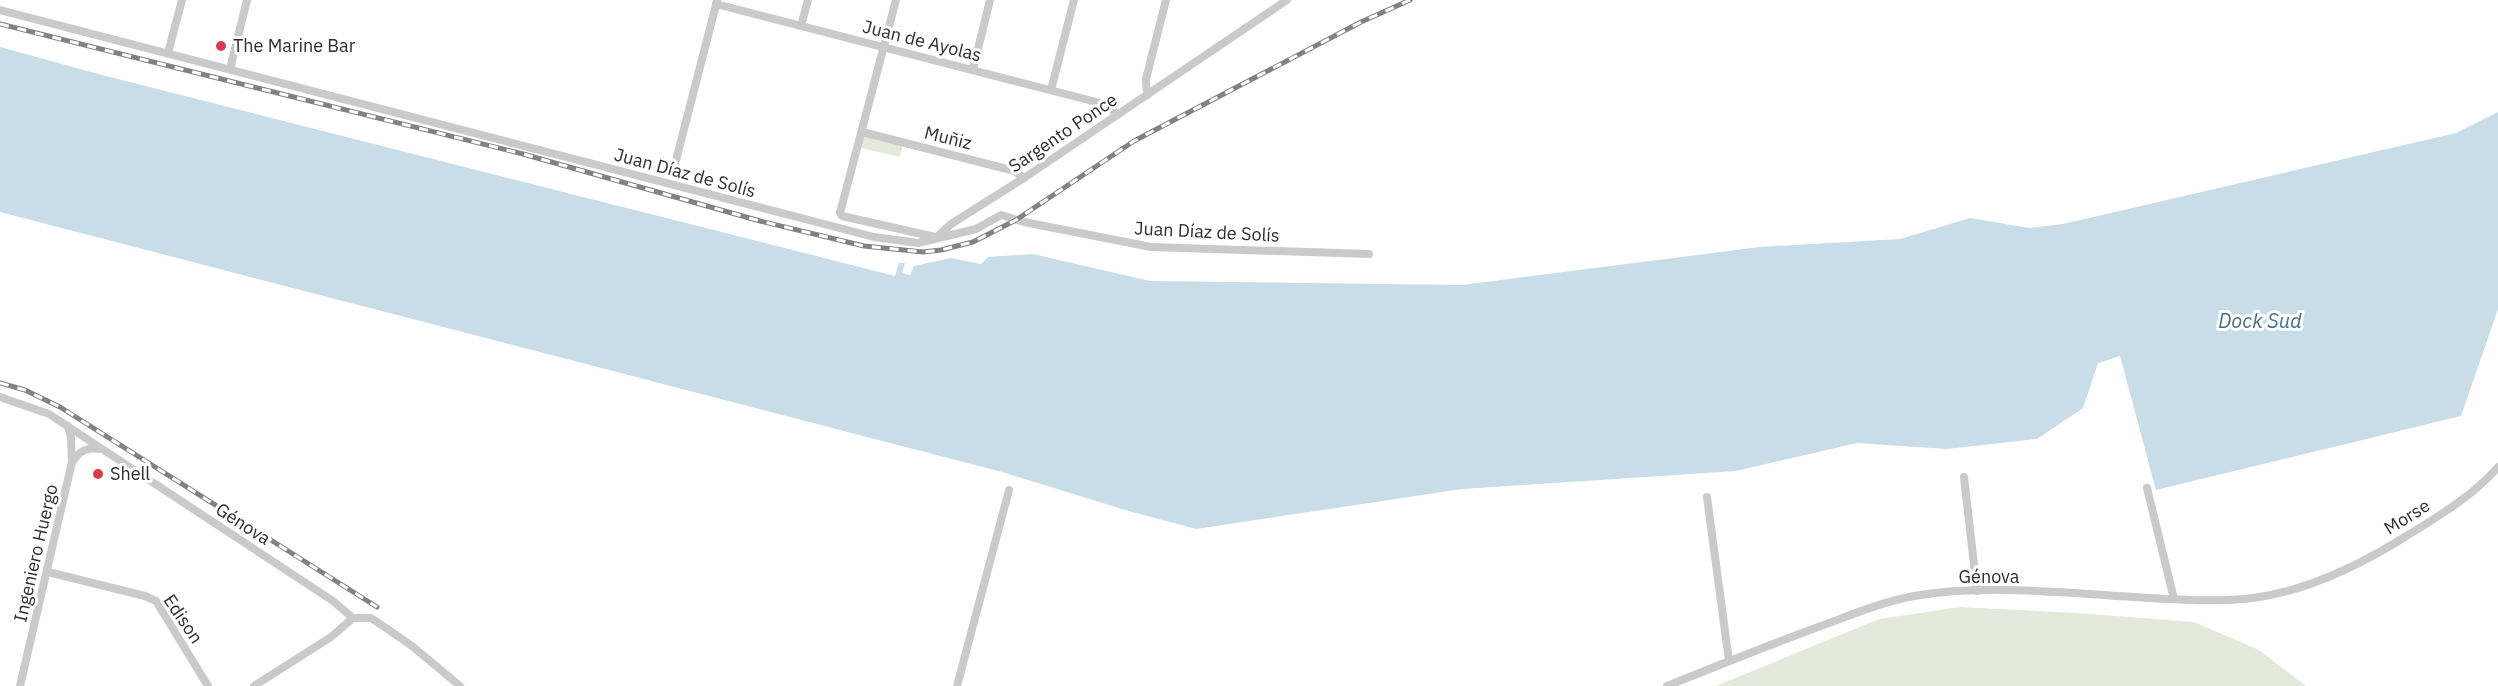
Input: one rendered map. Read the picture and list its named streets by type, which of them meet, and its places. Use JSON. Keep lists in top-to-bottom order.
{
  "streets": {
    "street": [
      "Juan de Ayolas",
      "Sargento Ponce",
      "Muñiz",
      "Juan Díaz de Solís",
      "Morse",
      "Génova",
      "Ingeniero Huergo",
      "Edison"
    ]
  },
  "crossings": [
    ["Juan de Ayolas", "Sargento Ponce"],
    ["Sargento Ponce", "Muñiz"],
    ["Sargento Ponce", "Juan Díaz de Solís"],
    ["Morse", "Génova"],
    ["Génova", "Ingeniero Huergo"],
    ["Ingeniero Huergo", "Edison"]
  ],
  "water": ["Dock Sud"],
  "places": ["The Marine Bar", "Shell"]
}
